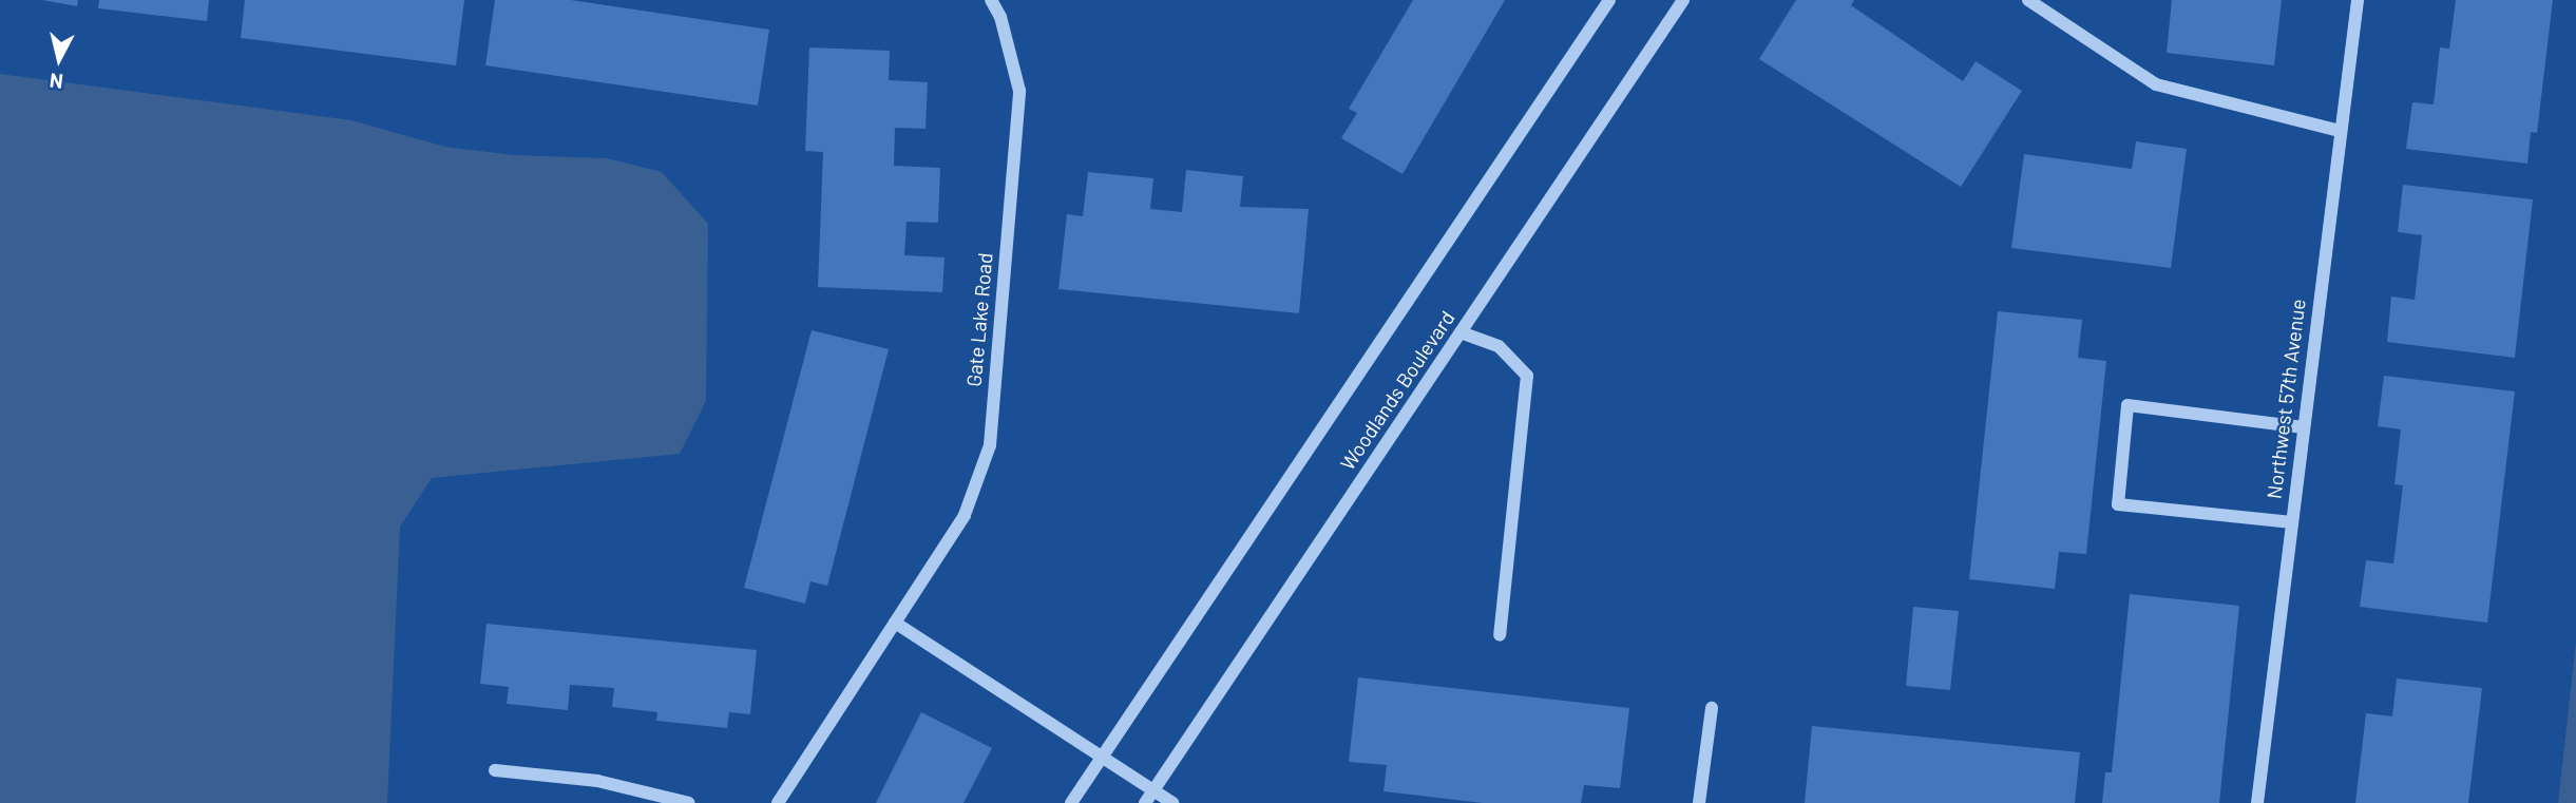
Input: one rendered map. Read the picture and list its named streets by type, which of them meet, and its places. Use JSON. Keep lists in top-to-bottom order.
{
  "streets": {
    "street": ["Gate Lake Road", "Woodlands Boulevard", "Northwest 57th Avenue"]
  },
  "north": "bottom"
}
